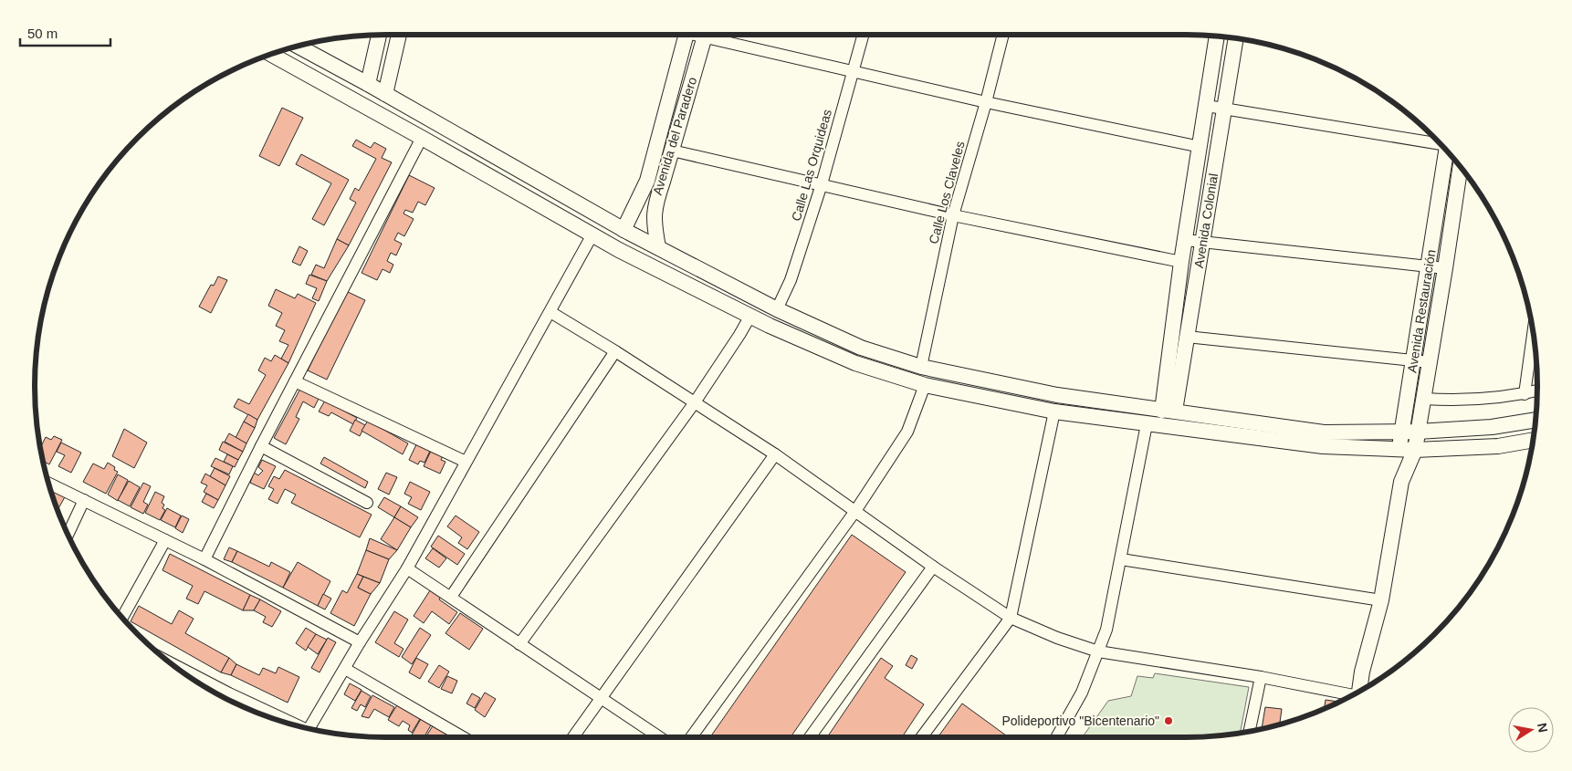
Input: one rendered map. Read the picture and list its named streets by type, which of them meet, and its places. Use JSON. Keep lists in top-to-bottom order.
{
  "streets": {
    "main road": ["Avenida del Paradero", "Avenida Colonial", "Avenida Restauración"],
    "street": ["Calle Las Orquideas", "Calle Los Claveles"]
  },
  "places": ["Polideportivo \"Bicentenario\""],
  "scale_bar": "50 m",
  "north": "right"
}
